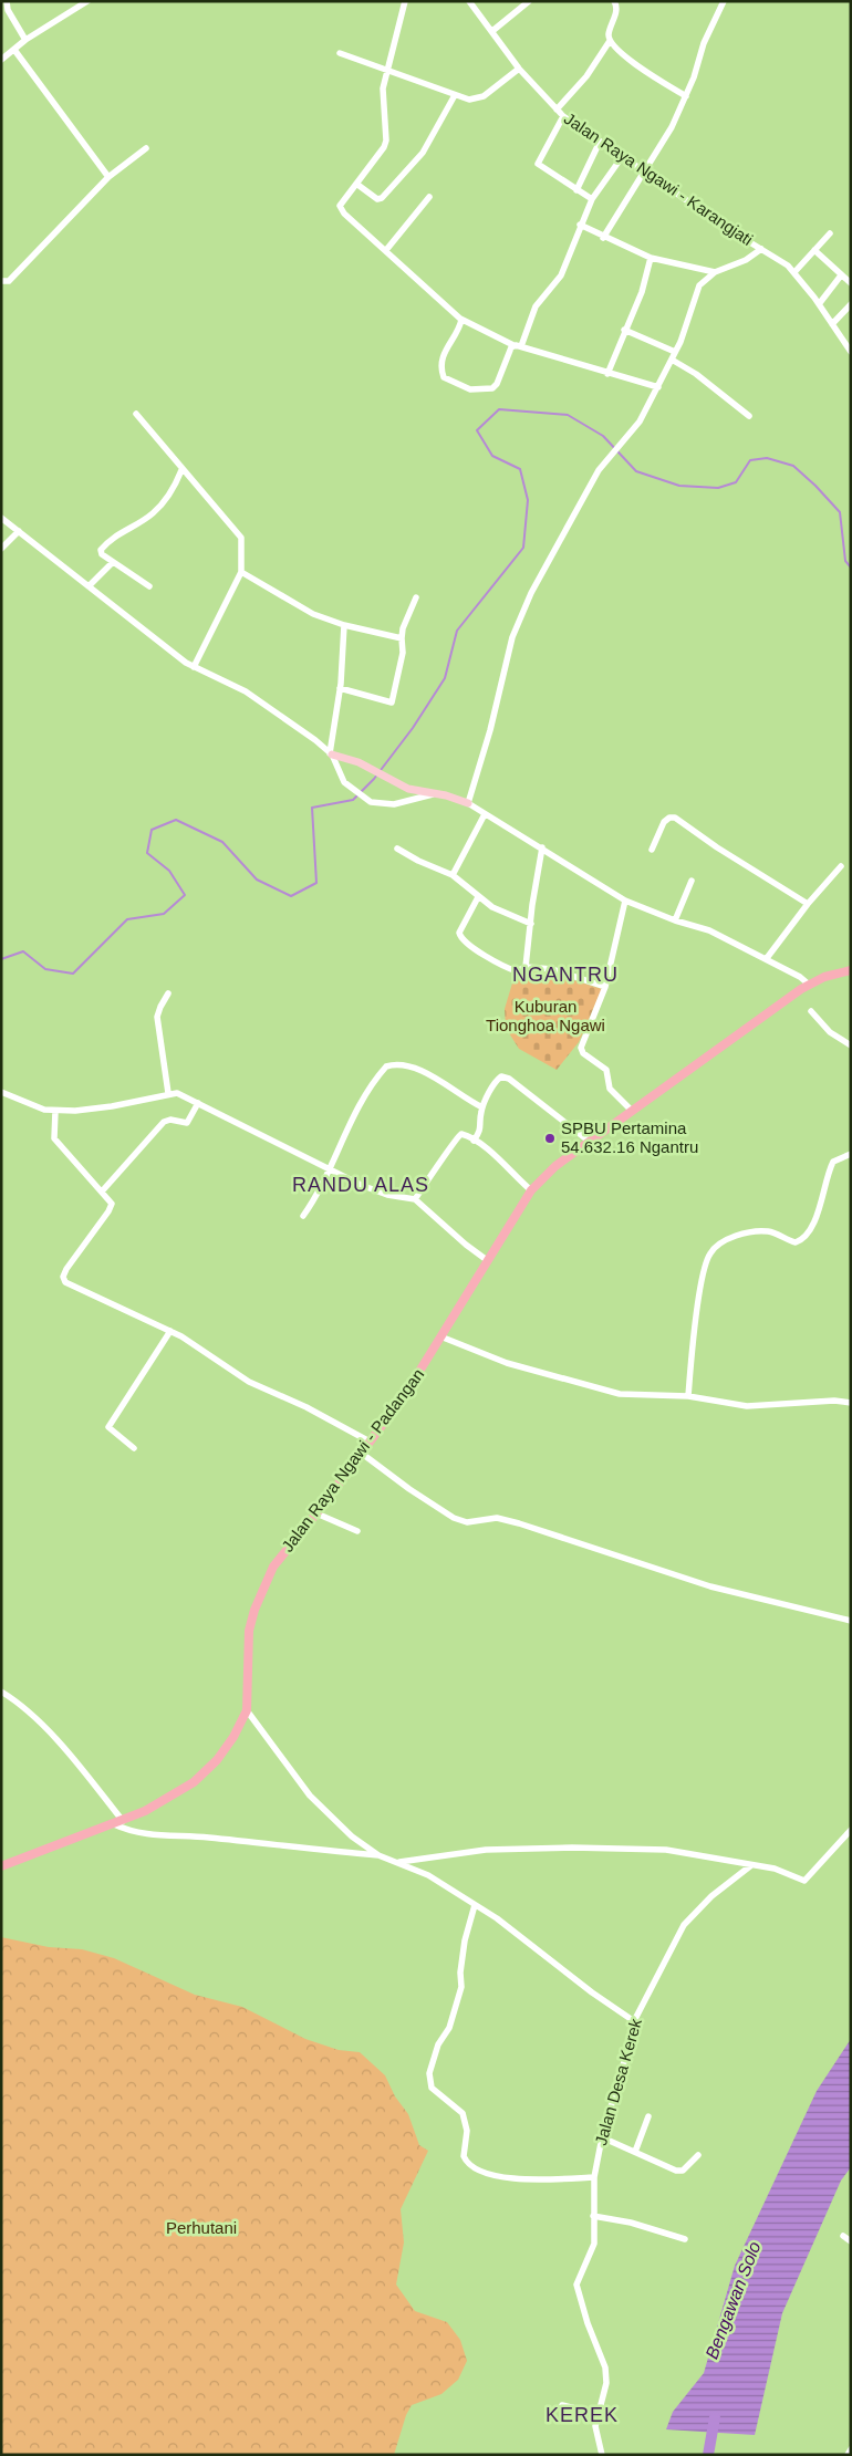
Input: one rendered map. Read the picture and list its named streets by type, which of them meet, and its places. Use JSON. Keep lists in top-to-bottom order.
{
  "streets": {
    "highway": ["Jalan Raya Ngawi - Padangan"],
    "street": ["Jalan Raya Ngawi - Karangjati", "Jalan Desa Kerek"]
  },
  "districts": ["NGANTRU", "RANDU ALAS", "KEREK"],
  "water": ["Bengawan Solo"],
  "parks": ["Kuburan Tionghoa Ngawi", "Perhutani"],
  "places": ["SPBU Pertamina 54.632.16 Ngantru"]
}
